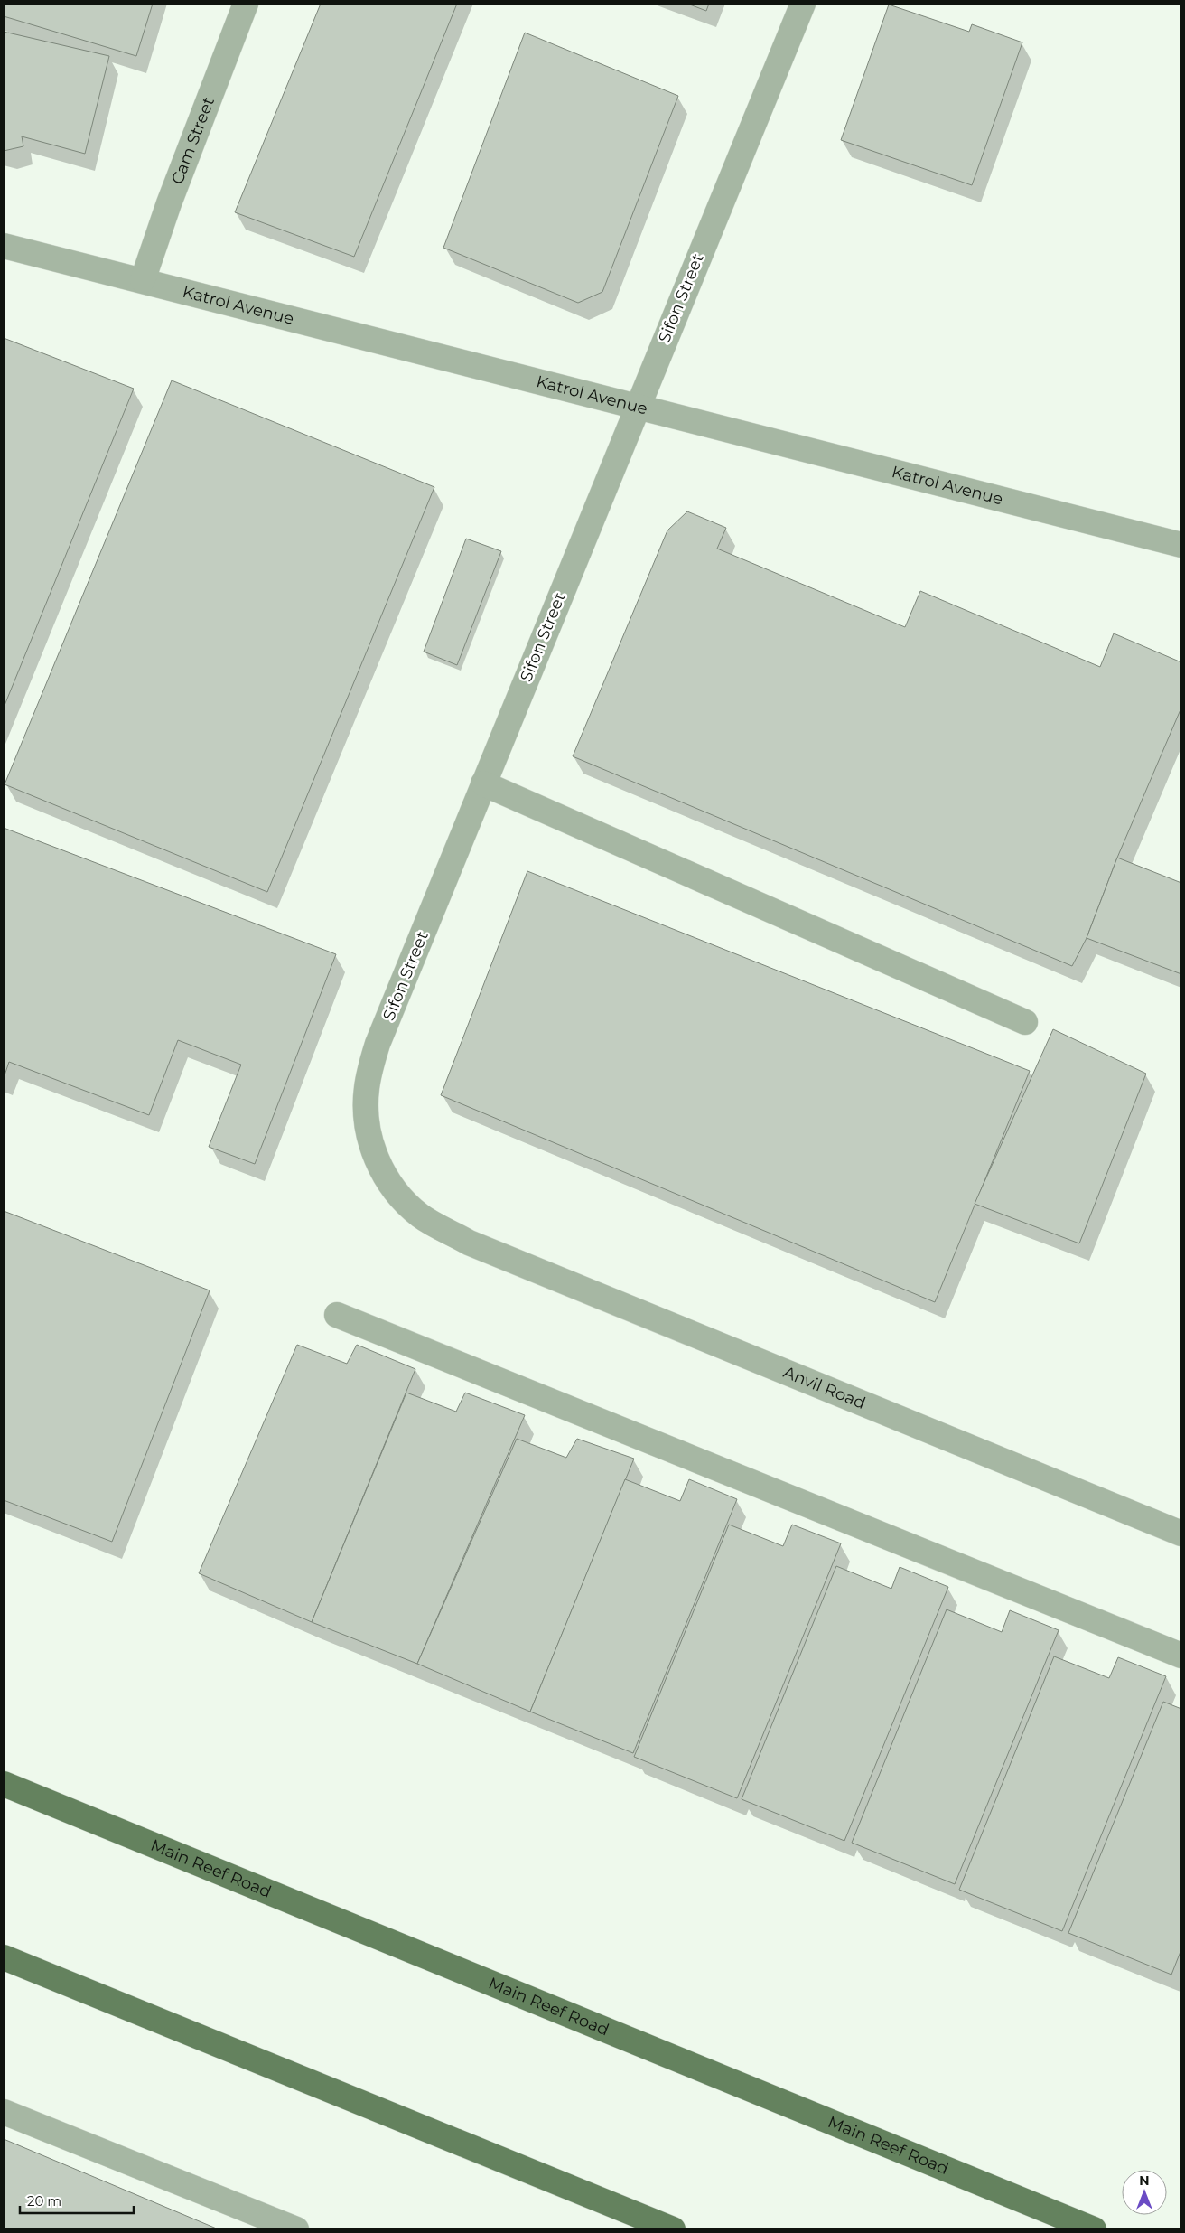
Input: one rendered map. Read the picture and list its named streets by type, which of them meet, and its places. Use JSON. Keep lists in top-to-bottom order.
{
  "streets": {
    "main road": ["Main Reef Road"],
    "street": [
      "Cam Street",
      "Sifon Street",
      "Katrol Avenue",
      "Anvil Road"
    ]
  },
  "crossings": [
    ["Cam Street", "Katrol Avenue"],
    ["Sifon Street", "Katrol Avenue"],
    ["Sifon Street", "Anvil Road"]
  ],
  "scale_bar": "20 m",
  "north": "top"
}
